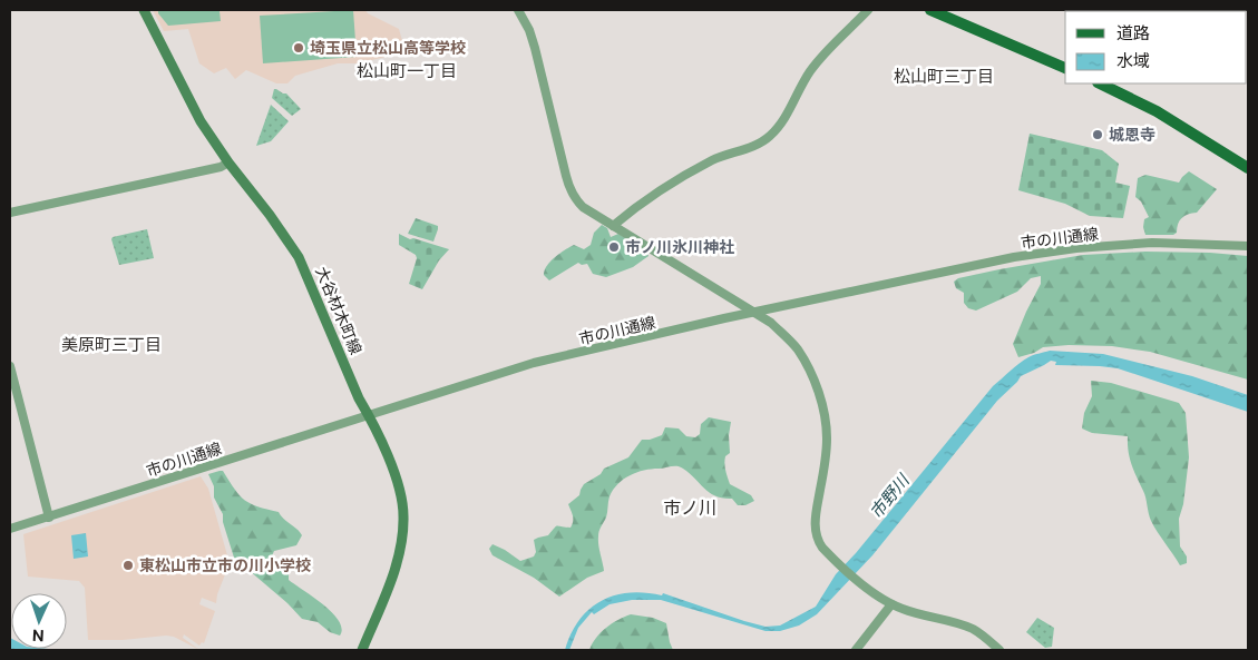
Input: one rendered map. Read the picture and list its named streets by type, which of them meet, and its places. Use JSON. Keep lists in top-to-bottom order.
{
  "streets": {
    "main road": ["大谷材木町線"],
    "street": ["市の川通線"]
  },
  "crossings": [
    ["市の川通線", "大谷材木町線"]
  ],
  "districts": [
    "松山町一丁目",
    "松山町三丁目",
    "美原町三丁目",
    "市ノ川"
  ],
  "water": ["市野川"],
  "places": [
    "埼玉県立松山高等学校",
    "城恩寺",
    "市ノ川氷川神社",
    "東松山市立市の川小学校"
  ],
  "legend": ["道路", "水域"],
  "north": "bottom"
}
